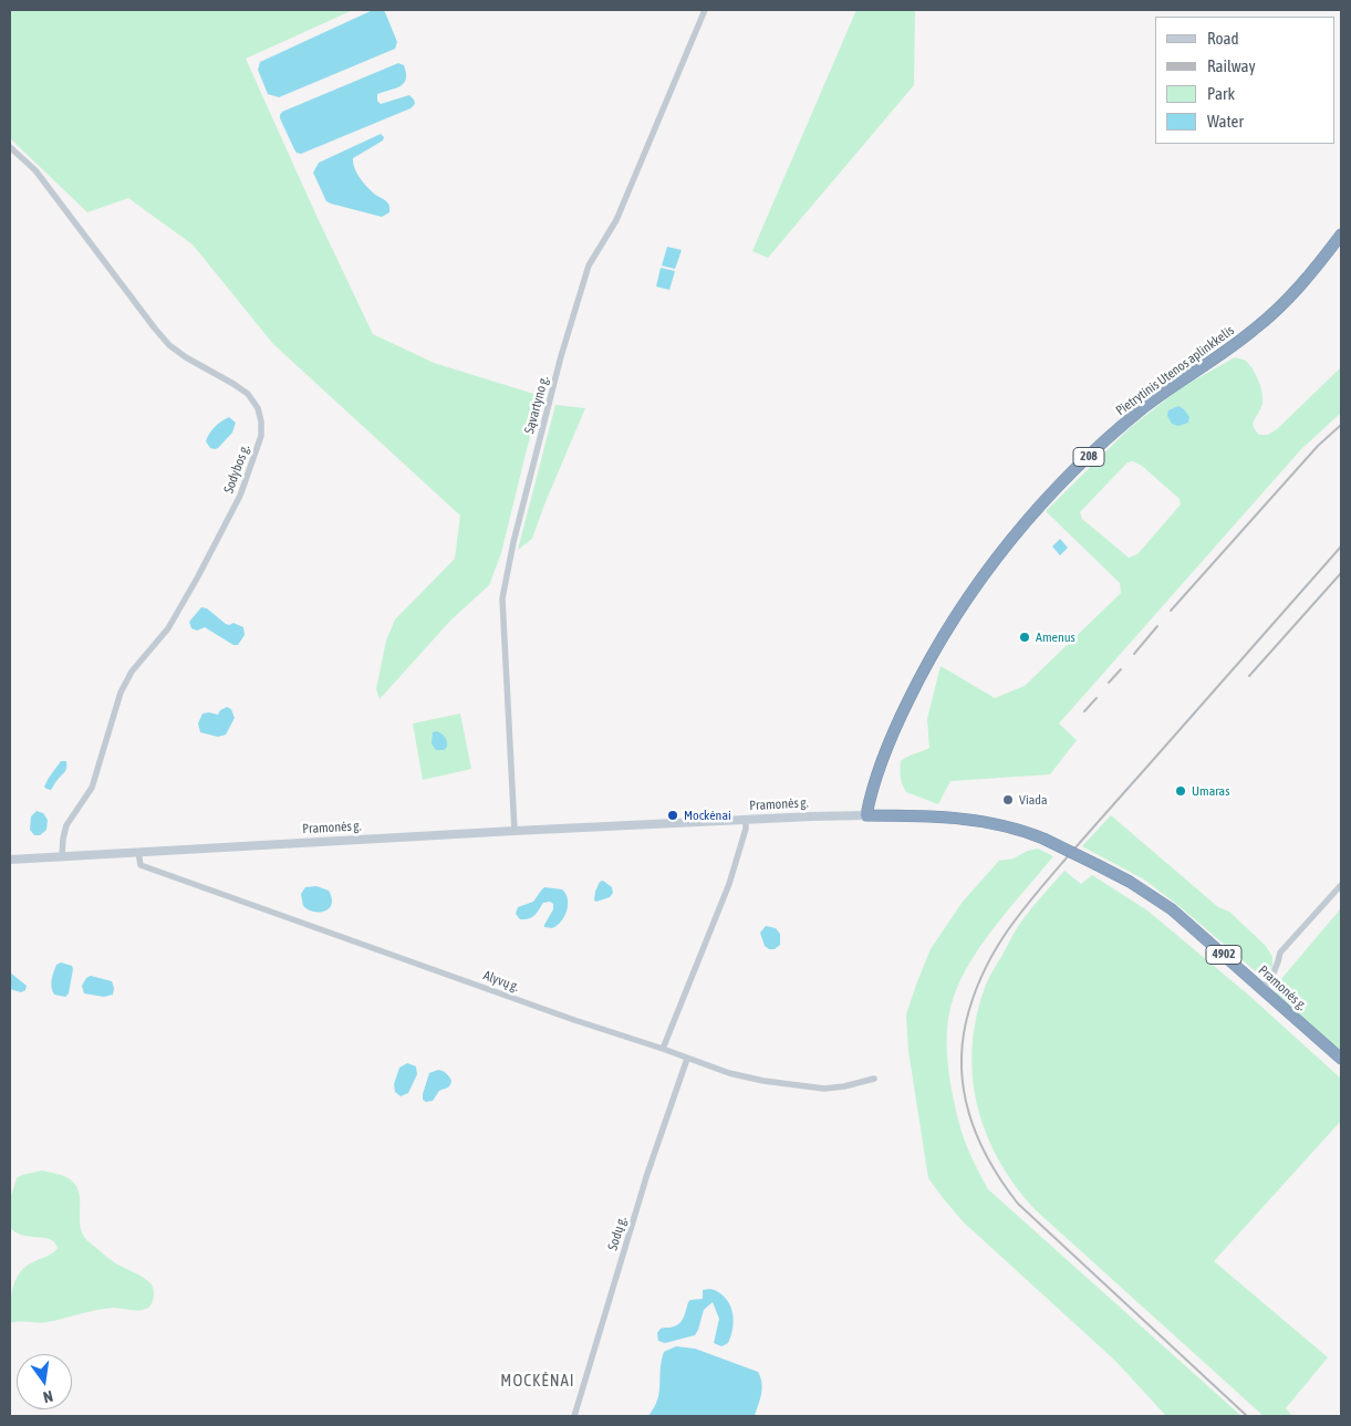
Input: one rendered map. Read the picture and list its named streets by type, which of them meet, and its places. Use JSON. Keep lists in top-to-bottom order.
{
  "streets": {
    "highway": [
      "Pietrytinis Utenos aplinkkelis",
      "208",
      "Pramonės g.",
      "4902"
    ],
    "street": [
      "Sąvartyno g.",
      "Sodybos g.",
      "Alyvų g.",
      "Sodų g."
    ]
  },
  "crossings": [
    ["Pietrytinis Utenos aplinkkelis", "Pramonės g."],
    ["Sąvartyno g.", "Pramonės g."],
    ["Sodybos g.", "Pramonės g."],
    ["Pramonės g.", "Alyvų g."],
    ["Alyvų g.", "Sodų g."]
  ],
  "districts": ["MOCKĖNAI"],
  "places": [
    "Amenus",
    "Umaras",
    "Viada",
    "Mockėnai"
  ],
  "legend": [
    "Road",
    "Railway",
    "Park",
    "Water"
  ],
  "north": "bottom"
}
